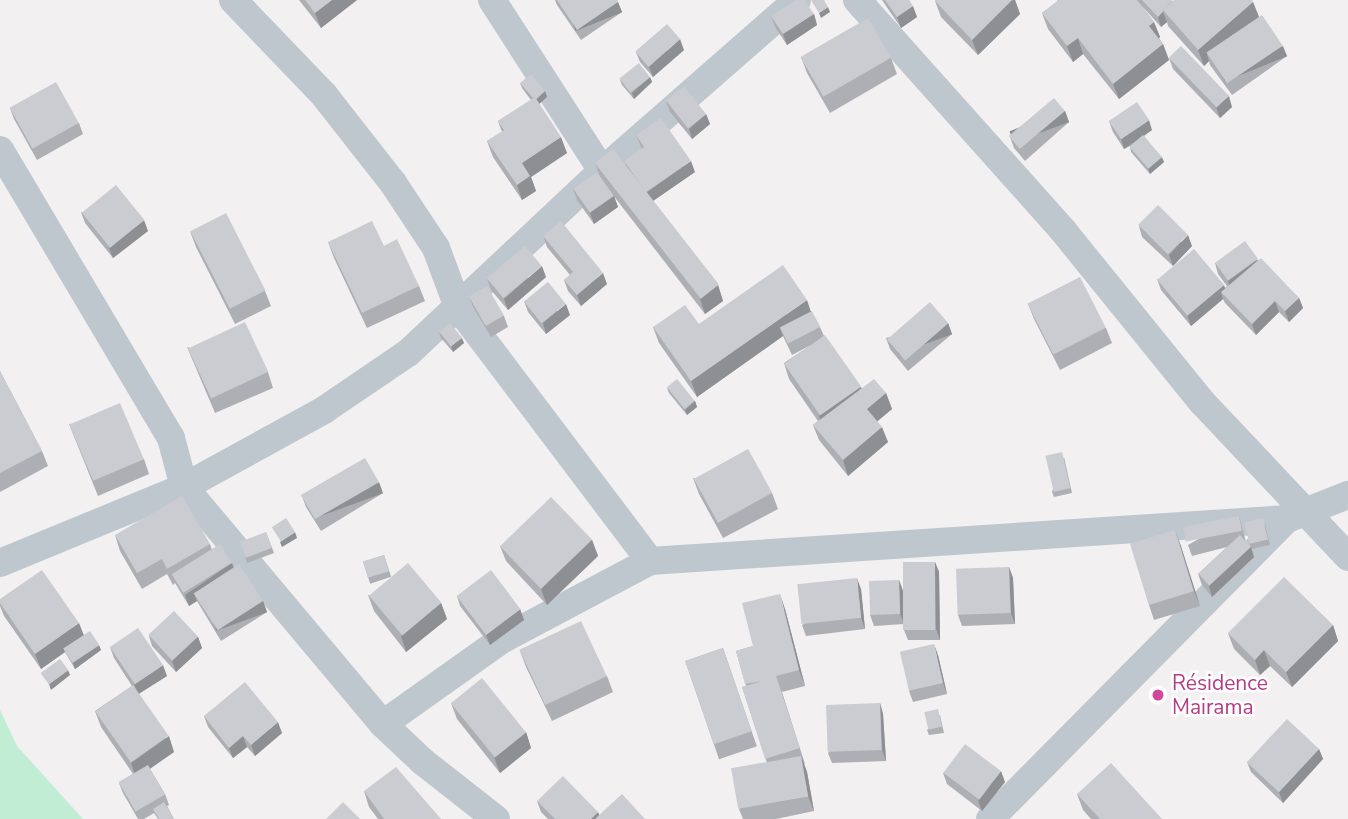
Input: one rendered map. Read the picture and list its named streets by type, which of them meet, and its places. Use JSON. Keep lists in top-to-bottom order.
{
  "places": ["Résidence Mairama"]
}
